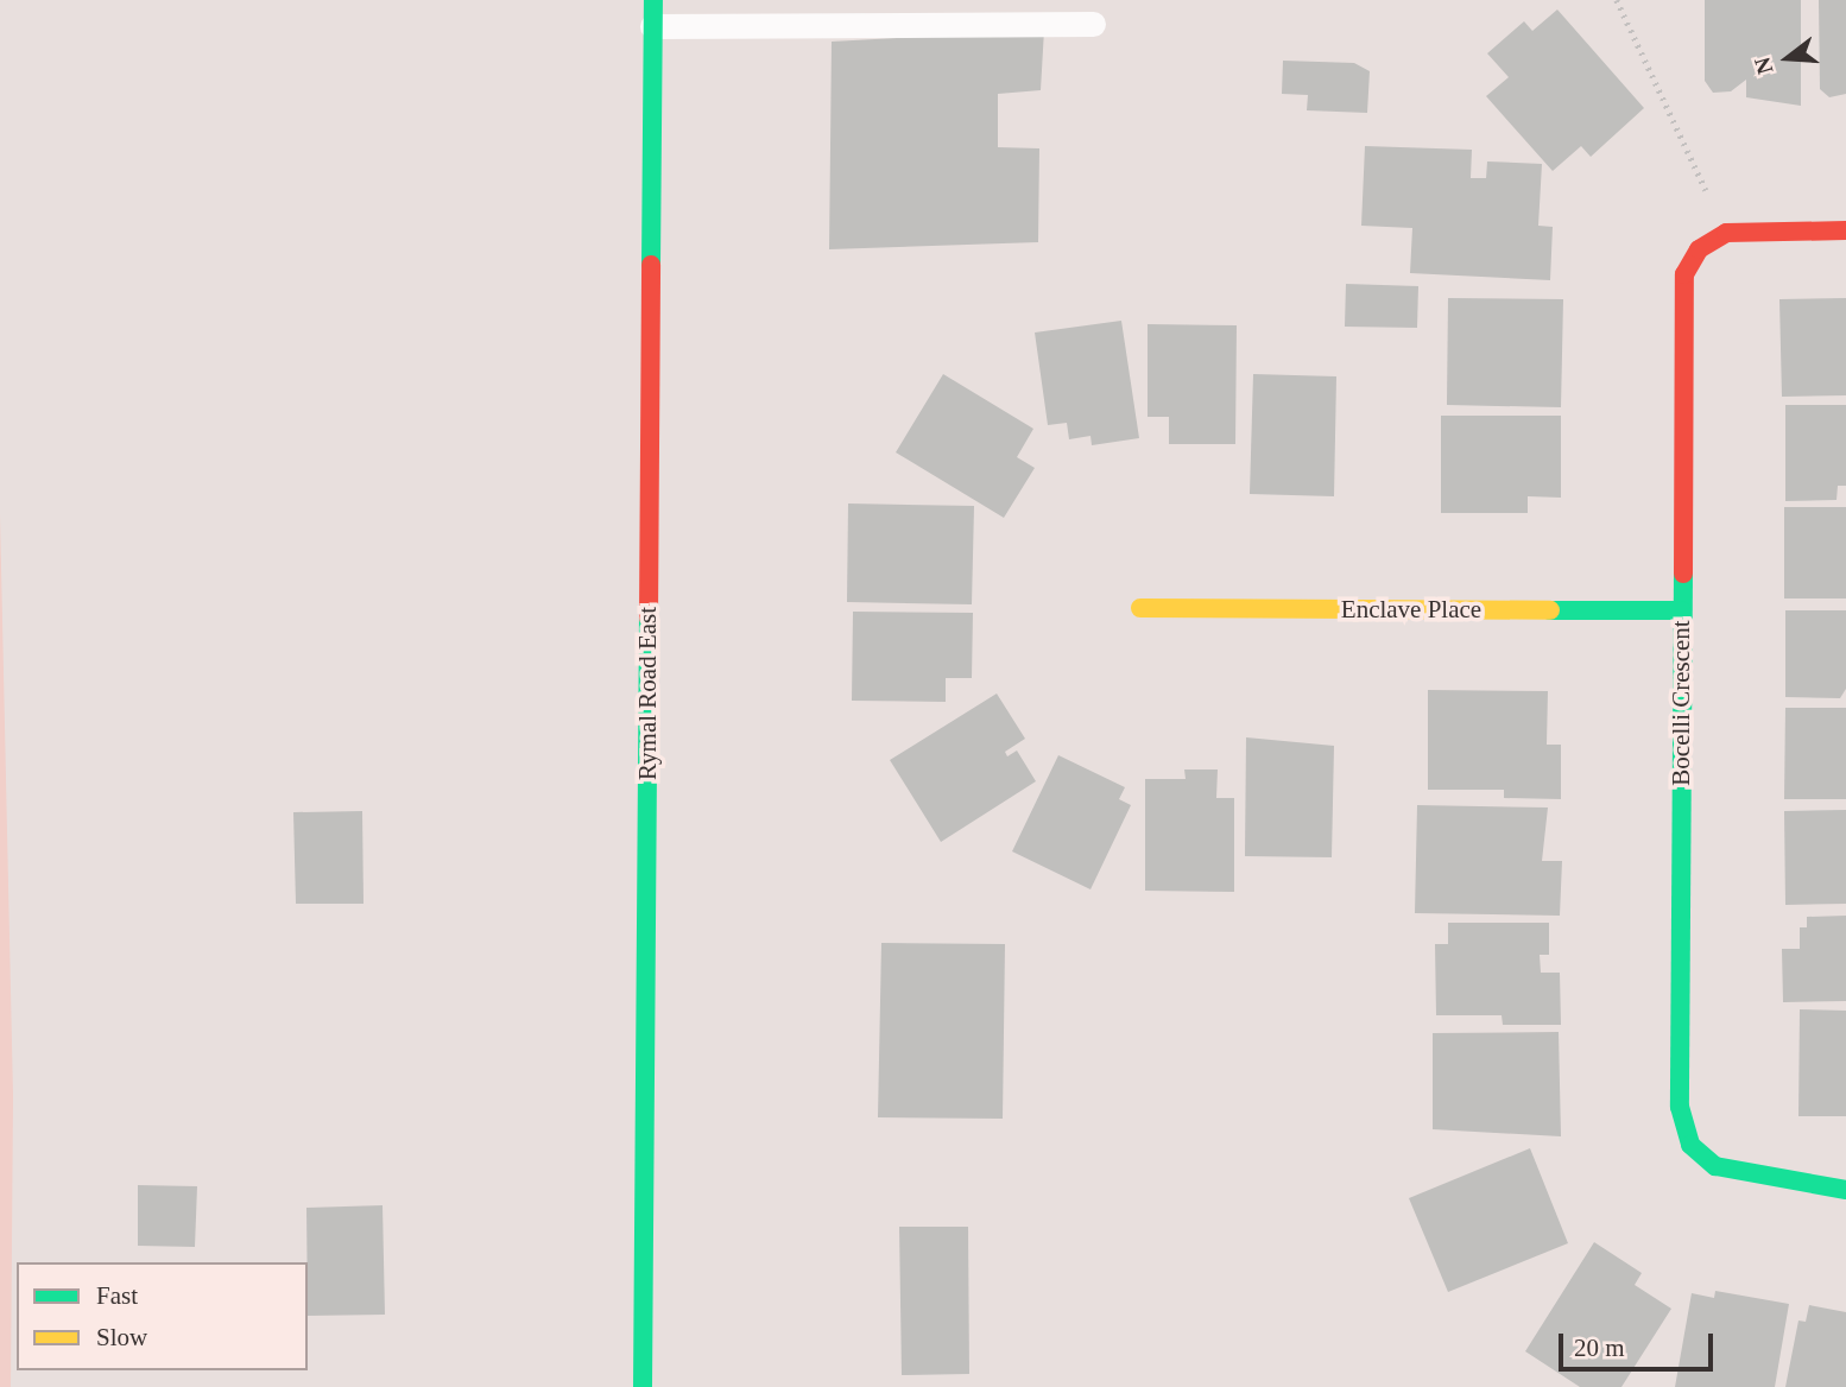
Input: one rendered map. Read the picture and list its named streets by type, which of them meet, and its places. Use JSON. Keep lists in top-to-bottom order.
{
  "streets": {
    "street": ["Enclave Place", "Rymal Road East", "Bocelli Crescent"]
  },
  "crossings": [
    ["Enclave Place", "Bocelli Crescent"]
  ],
  "legend": ["Fast", "Slow"],
  "scale_bar": "20 m",
  "north": "left"
}
